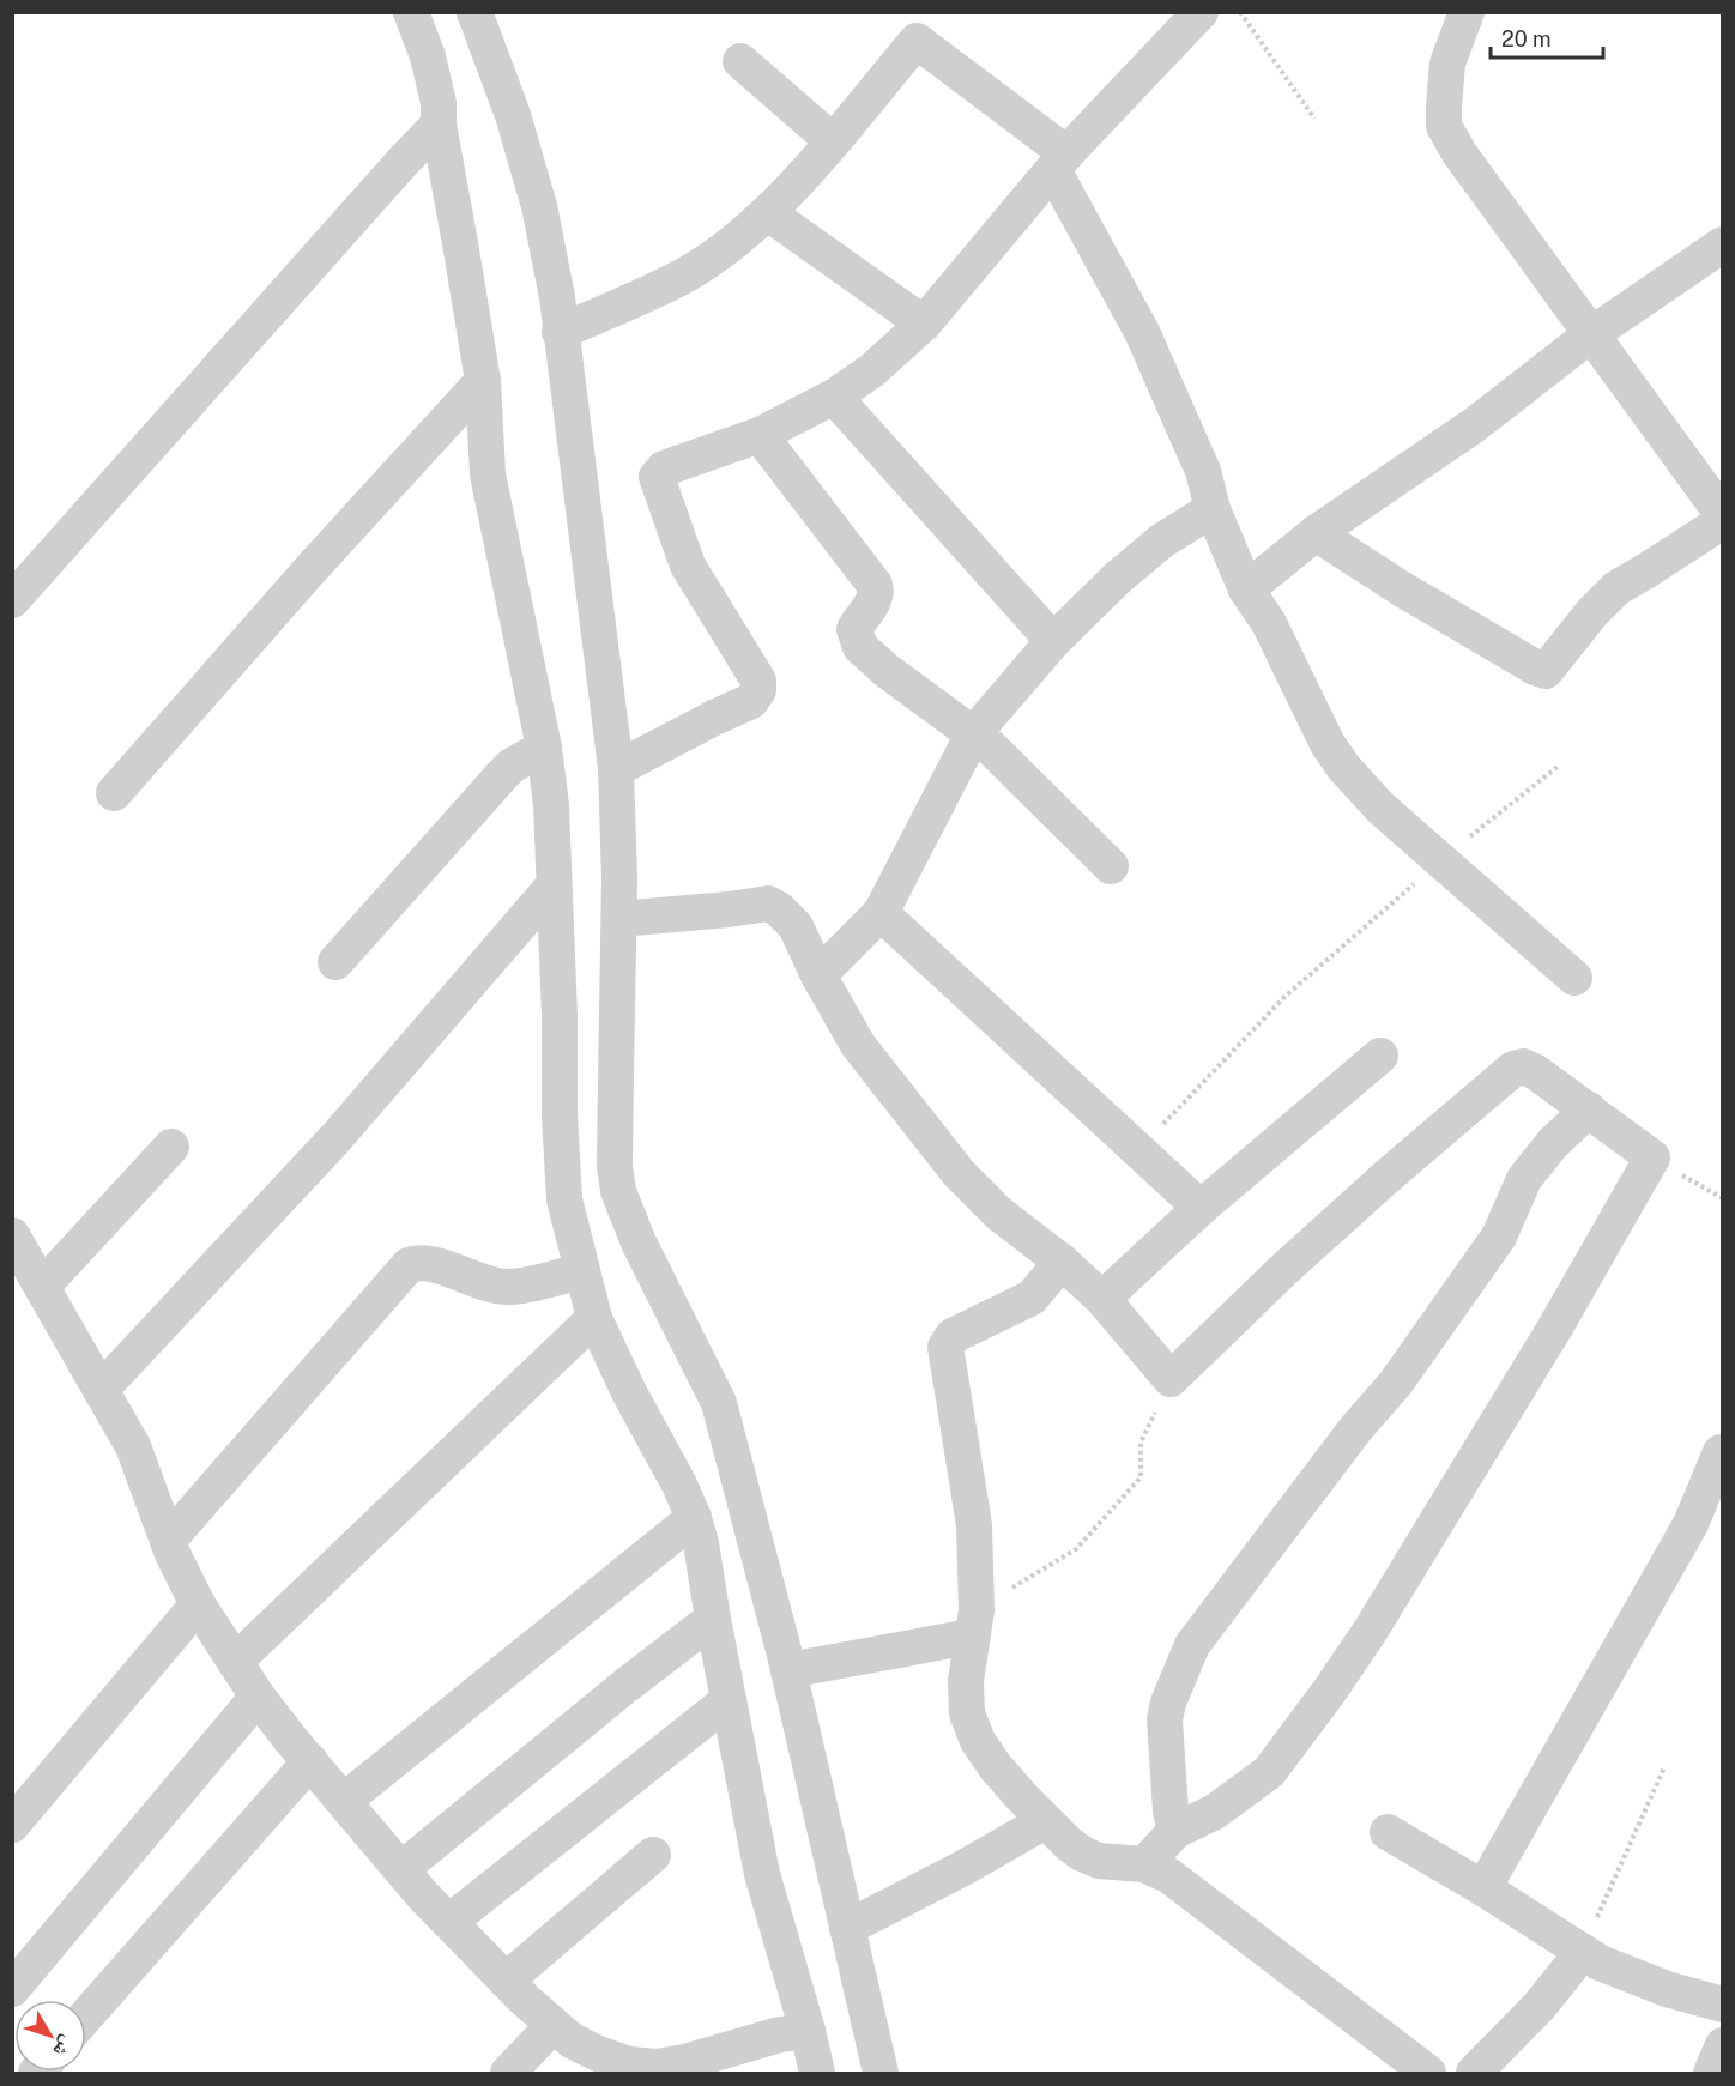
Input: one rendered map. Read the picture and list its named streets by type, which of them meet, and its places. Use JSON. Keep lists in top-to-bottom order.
{
  "scale_bar": "20 m",
  "north": "bottom right"
}
